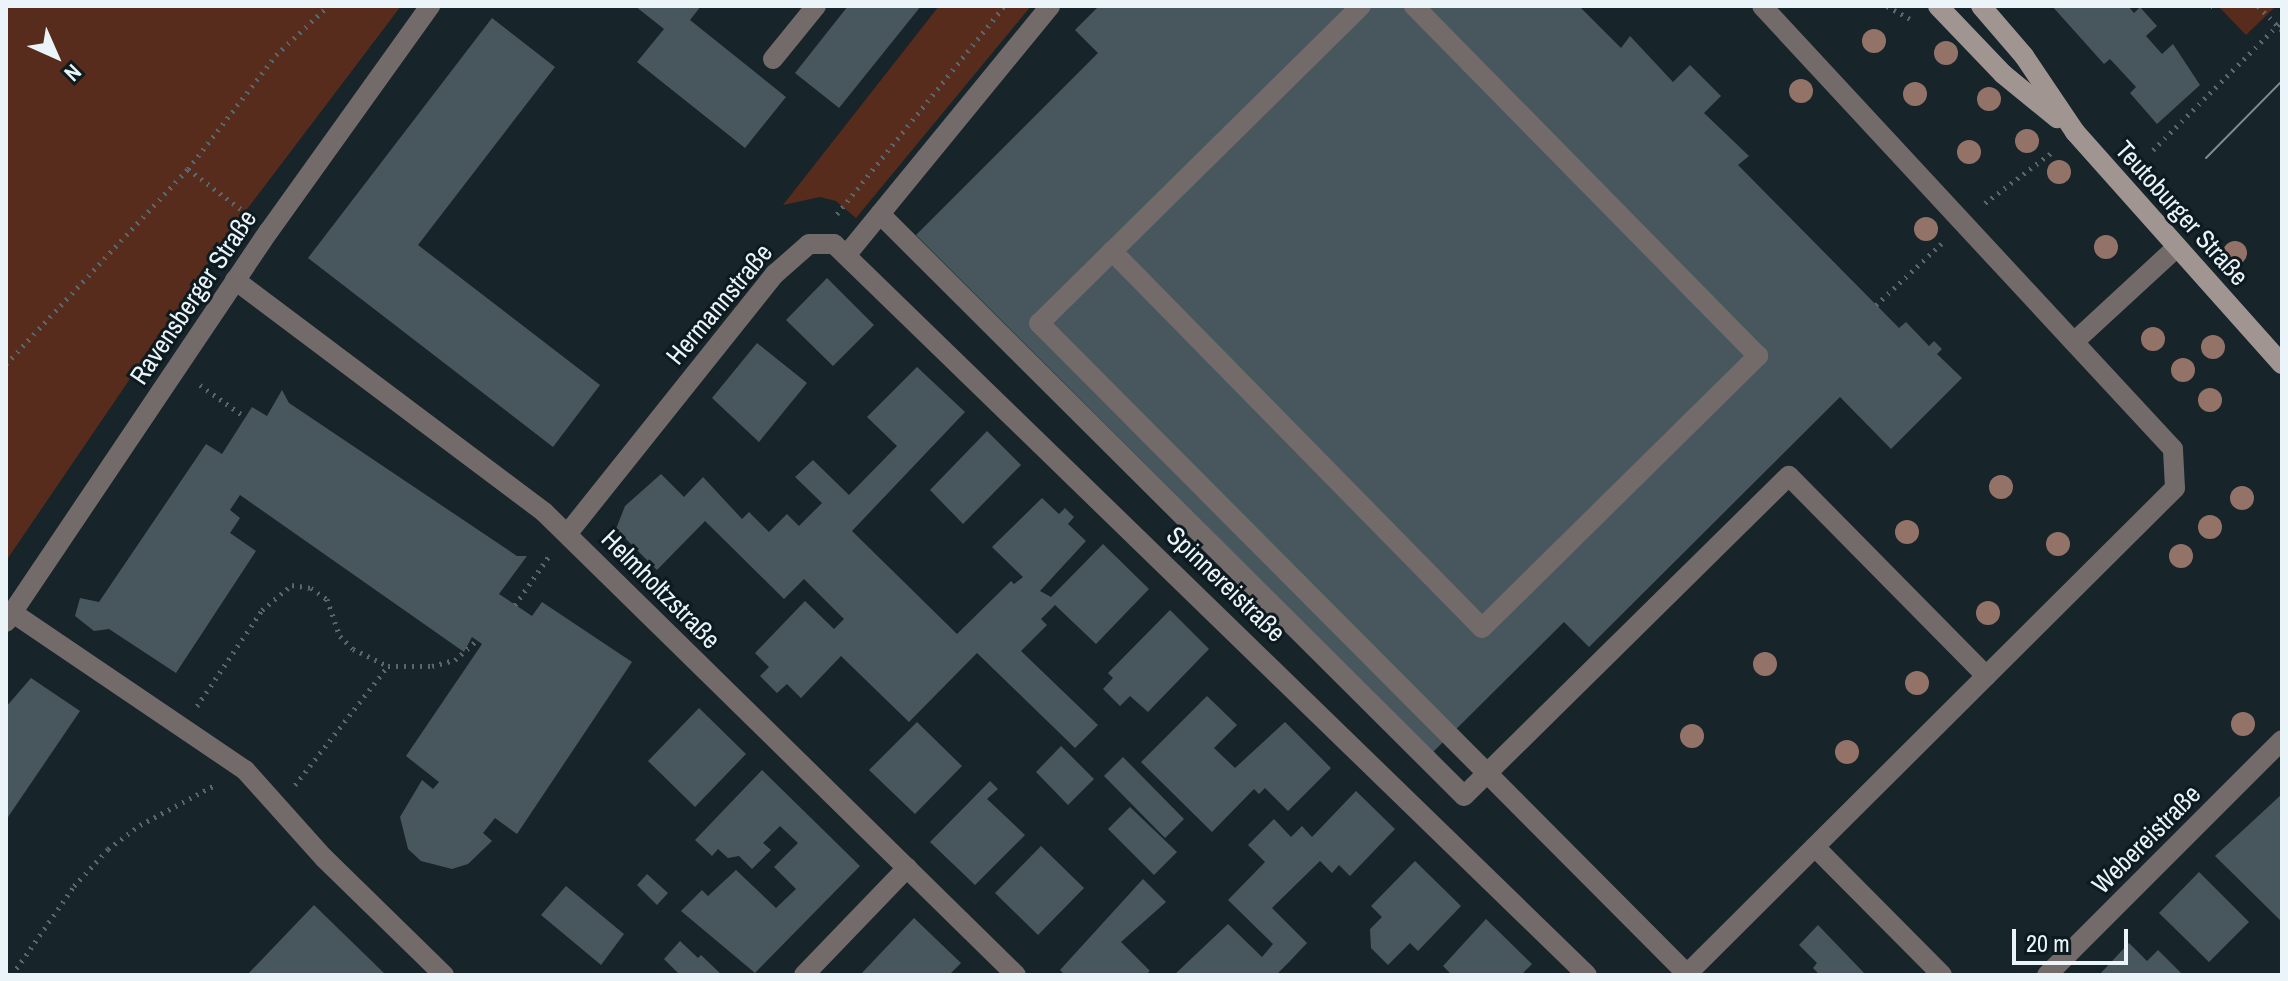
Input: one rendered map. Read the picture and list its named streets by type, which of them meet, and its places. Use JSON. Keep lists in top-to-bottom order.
{
  "streets": {
    "street": [
      "Teutoburger Straße",
      "Ravensberger Straße",
      "Hermannstraße",
      "Spinnereistraße",
      "Helmholtzstraße",
      "Webereistraße"
    ]
  },
  "crossings": [
    ["Ravensberger Straße", "Helmholtzstraße"],
    ["Hermannstraße", "Spinnereistraße"],
    ["Hermannstraße", "Helmholtzstraße"]
  ],
  "scale_bar": "20 m",
  "north": "bottom right"
}
